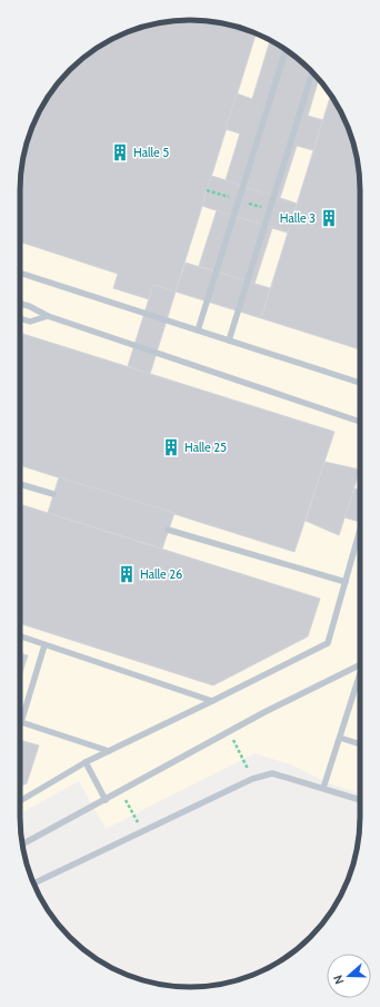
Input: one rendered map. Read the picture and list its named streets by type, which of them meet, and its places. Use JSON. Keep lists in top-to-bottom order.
{
  "places": {
    "building": [
      "Halle 5",
      "Halle 3",
      "Halle 25",
      "Halle 26"
    ]
  },
  "north": "left"
}
